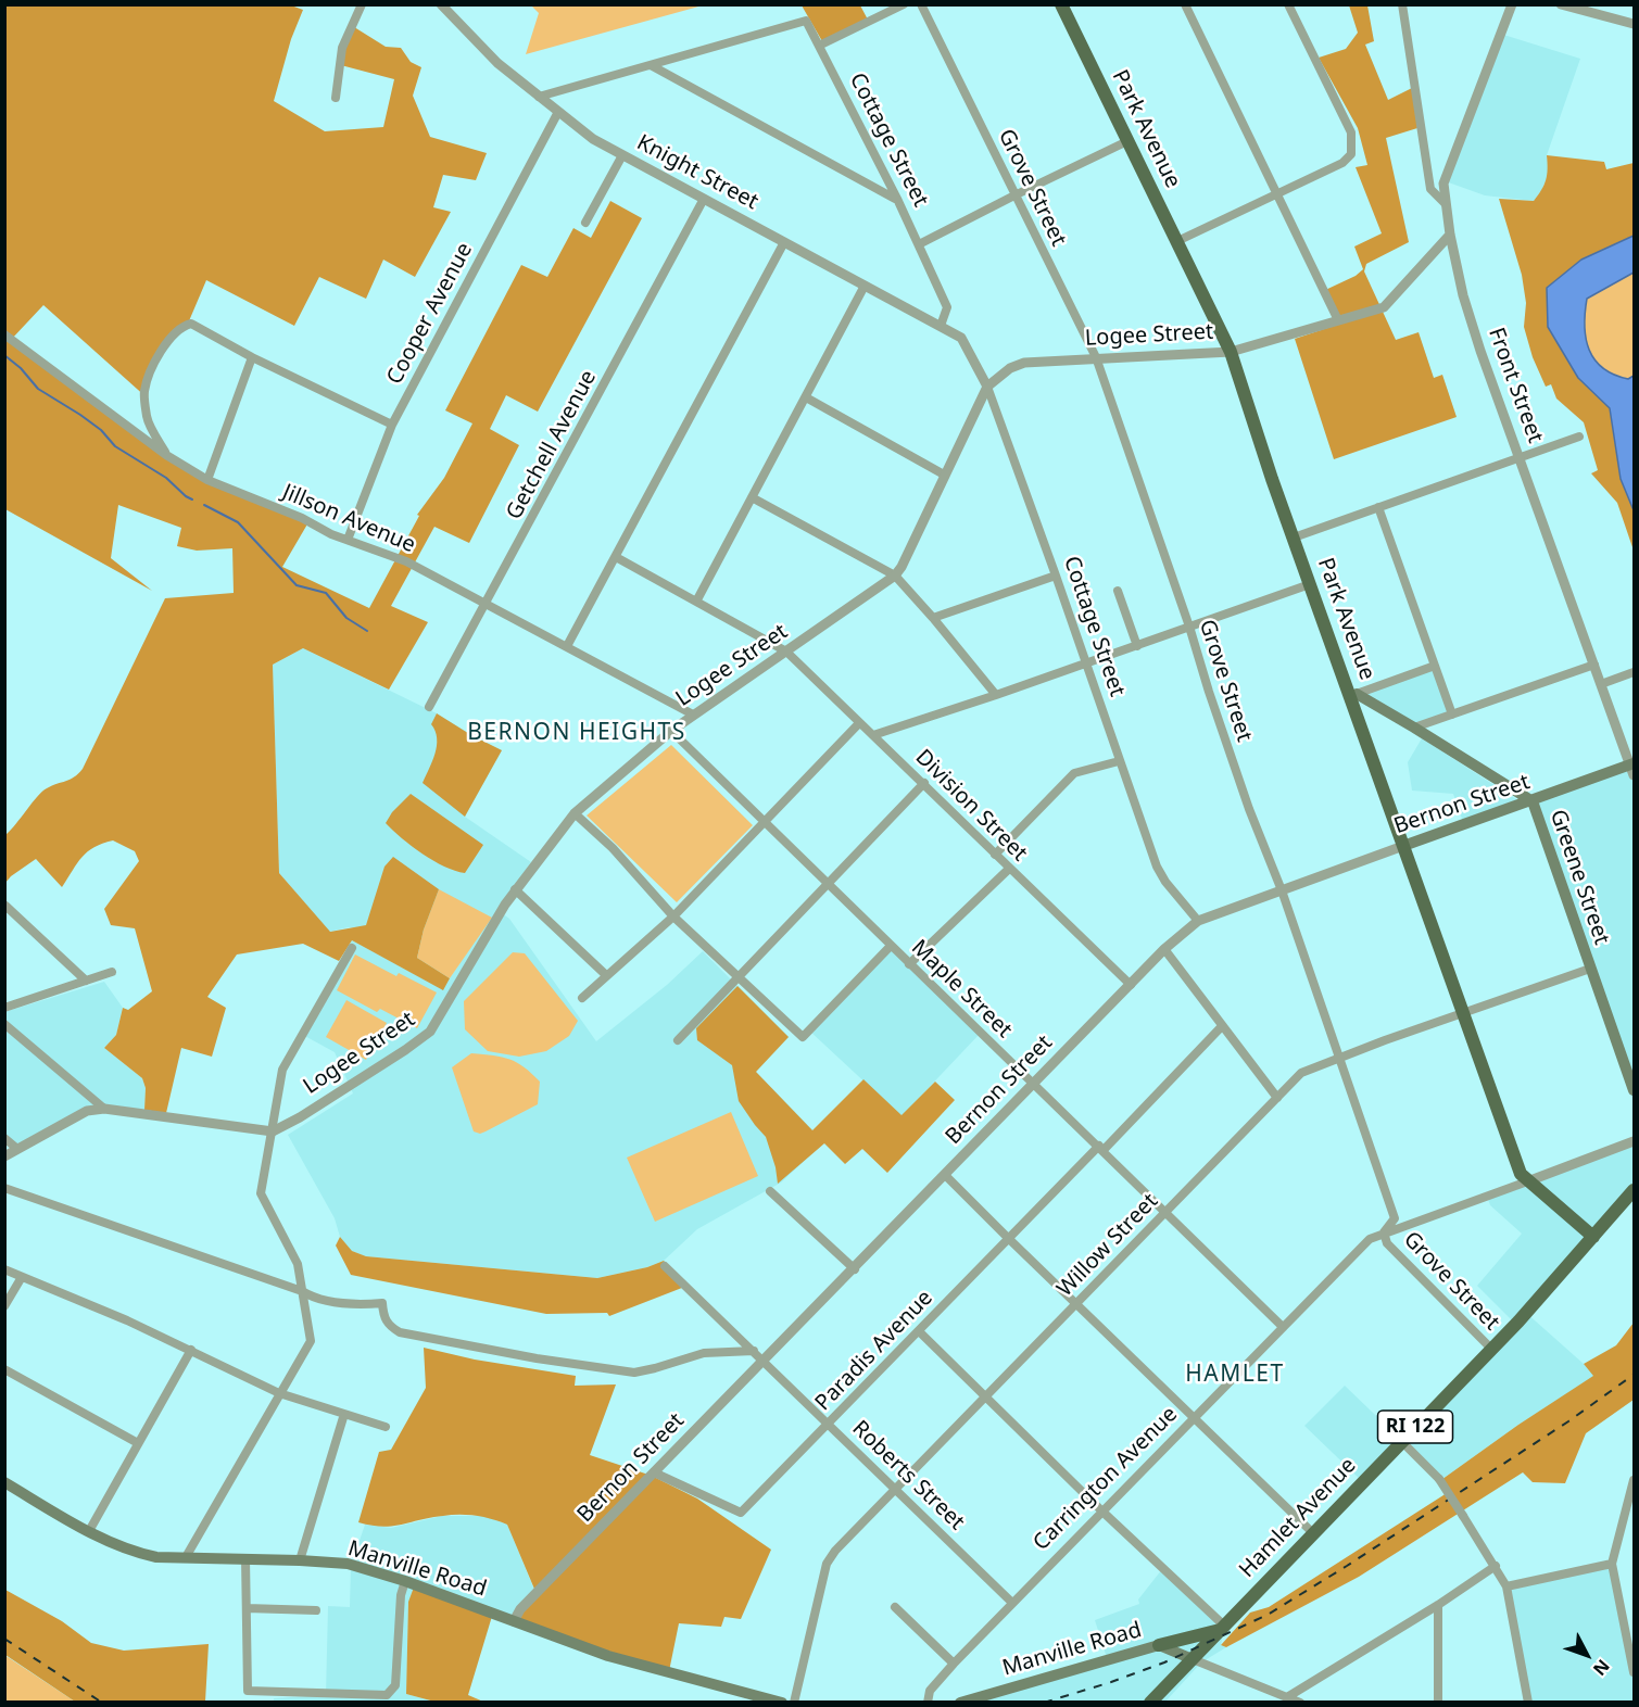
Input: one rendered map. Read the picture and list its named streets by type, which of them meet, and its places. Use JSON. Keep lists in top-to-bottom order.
{
  "streets": {
    "main road": [
      "Park Avenue",
      "Bernon Street",
      "Greene Street",
      "RI 122",
      "Hamlet Avenue",
      "Manville Road"
    ],
    "street": [
      "Cottage Street",
      "Knight Street",
      "Grove Street",
      "Cooper Avenue",
      "Logee Street",
      "Front Street",
      "Getchell Avenue",
      "Jillson Avenue",
      "Division Street",
      "Maple Street",
      "Willow Street",
      "Paradis Avenue",
      "Roberts Street",
      "Carrington Avenue"
    ]
  },
  "crossings": [
    ["Park Avenue", "Logee Street"],
    ["Park Avenue", "Bernon Street"],
    ["Park Avenue", "Greene Street"],
    ["Park Avenue", "Willow Street"],
    ["Park Avenue", "Carrington Avenue"],
    ["Park Avenue", "Hamlet Avenue"],
    ["Cottage Street", "Knight Street"],
    ["Cottage Street", "Logee Street"],
    ["Cottage Street", "Bernon Street"],
    ["Knight Street", "Cooper Avenue"],
    ["Knight Street", "Getchell Avenue"],
    ["Grove Street", "Logee Street"],
    ["Grove Street", "Bernon Street"],
    ["Grove Street", "Willow Street"],
    ["Grove Street", "Carrington Avenue"],
    ["Grove Street", "Hamlet Avenue"],
    ["Cooper Avenue", "Jillson Avenue"],
    ["Logee Street", "Front Street"],
    ["Logee Street", "Jillson Avenue"],
    ["Logee Street", "Division Street"],
    ["Logee Street", "Maple Street"],
    ["Front Street", "Bernon Street"],
    ["Getchell Avenue", "Jillson Avenue"],
    ["Bernon Street", "Division Street"],
    ["Bernon Street", "Greene Street"],
    ["Bernon Street", "Maple Street"],
    ["Bernon Street", "Paradis Avenue"],
    ["Bernon Street", "Roberts Street"],
    ["Bernon Street", "Manville Road"],
    ["Greene Street", "Willow Street"],
    ["Maple Street", "Willow Street"],
    ["Maple Street", "Paradis Avenue"],
    ["Maple Street", "Carrington Avenue"],
    ["Willow Street", "Roberts Street"],
    ["Paradis Avenue", "Roberts Street"],
    ["Roberts Street", "Carrington Avenue"],
    ["Hamlet Avenue", "Manville Road"]
  ],
  "districts": ["BERNON HEIGHTS", "HAMLET"],
  "north": "bottom right"
}
